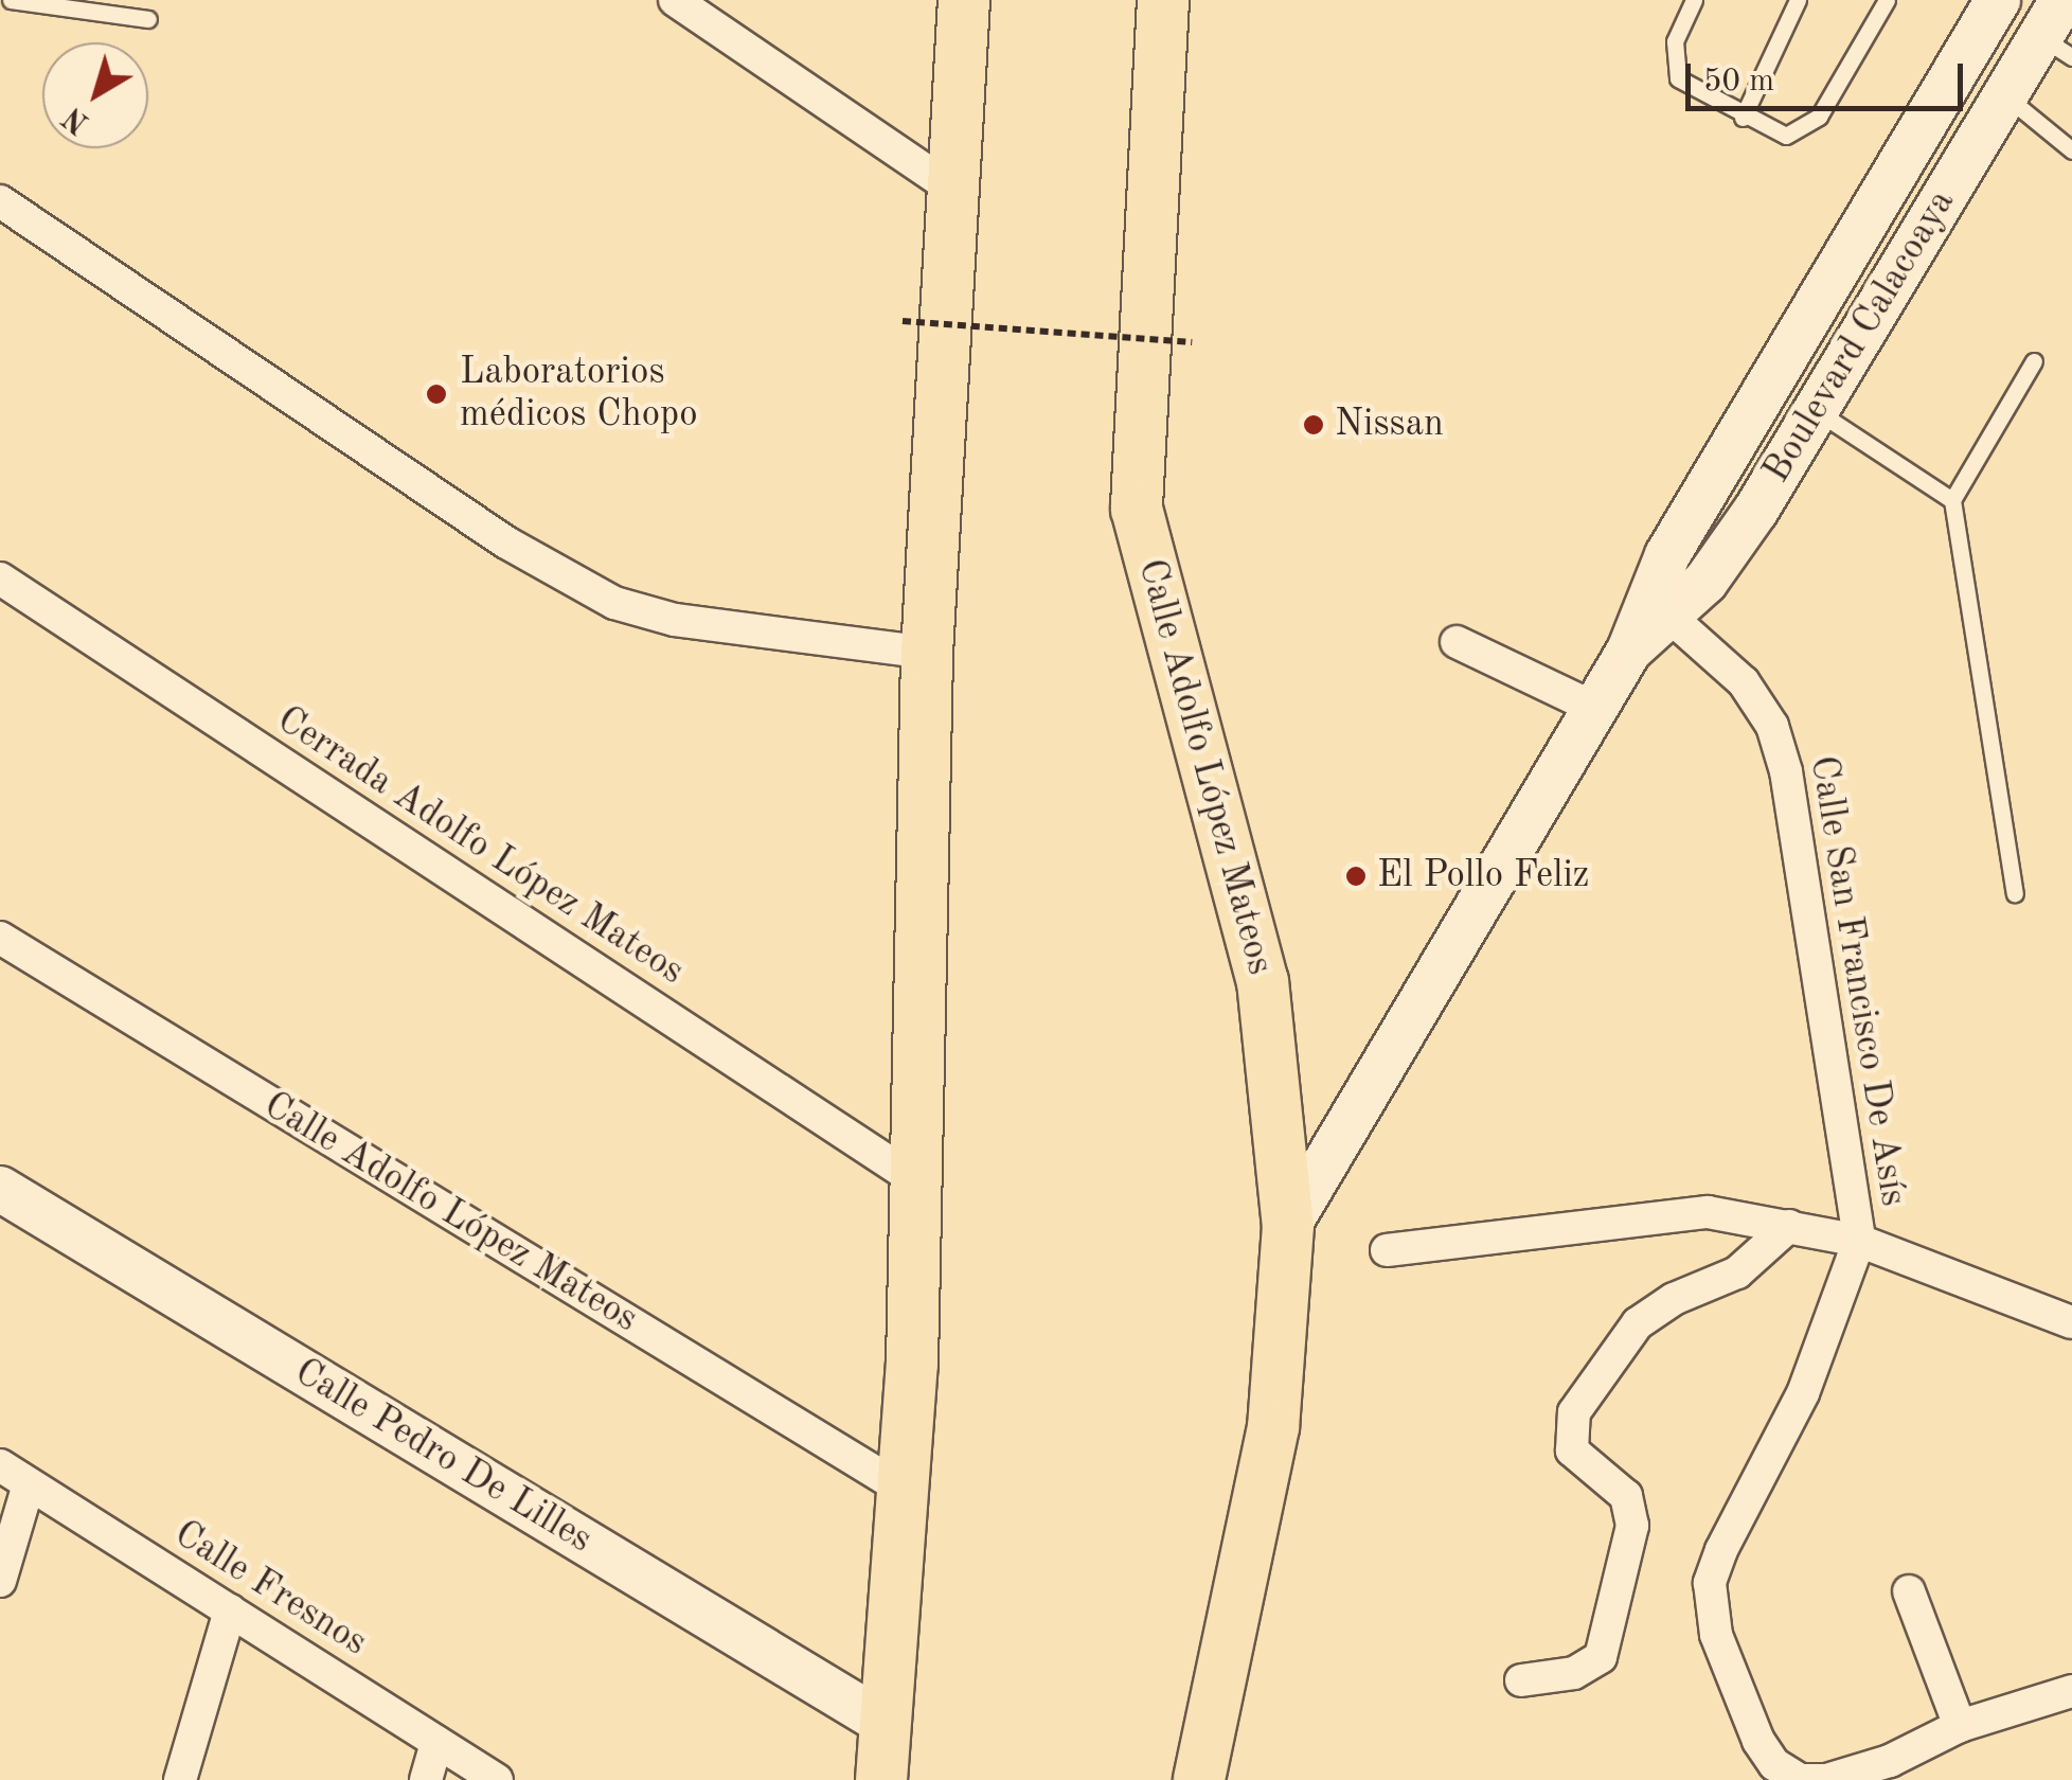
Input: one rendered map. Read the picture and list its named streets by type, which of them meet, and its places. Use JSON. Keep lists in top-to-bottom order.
{
  "streets": {
    "main road": ["Calle Adolfo López Mateos"],
    "street": [
      "Boulevard Calacoaya",
      "Cerrada Adolfo López Mateos",
      "Calle San Francisco De Asís",
      "Calle Pedro De Lilles",
      "Calle Fresnos"
    ]
  },
  "crossings": [
    ["Boulevard Calacoaya", "Calle Adolfo López Mateos"],
    ["Boulevard Calacoaya", "Calle San Francisco De Asís"]
  ],
  "places": ["Laboratorios médicos Chopo", "Nissan", "El Pollo Feliz"],
  "scale_bar": "50 m",
  "north": "bottom left"
}
